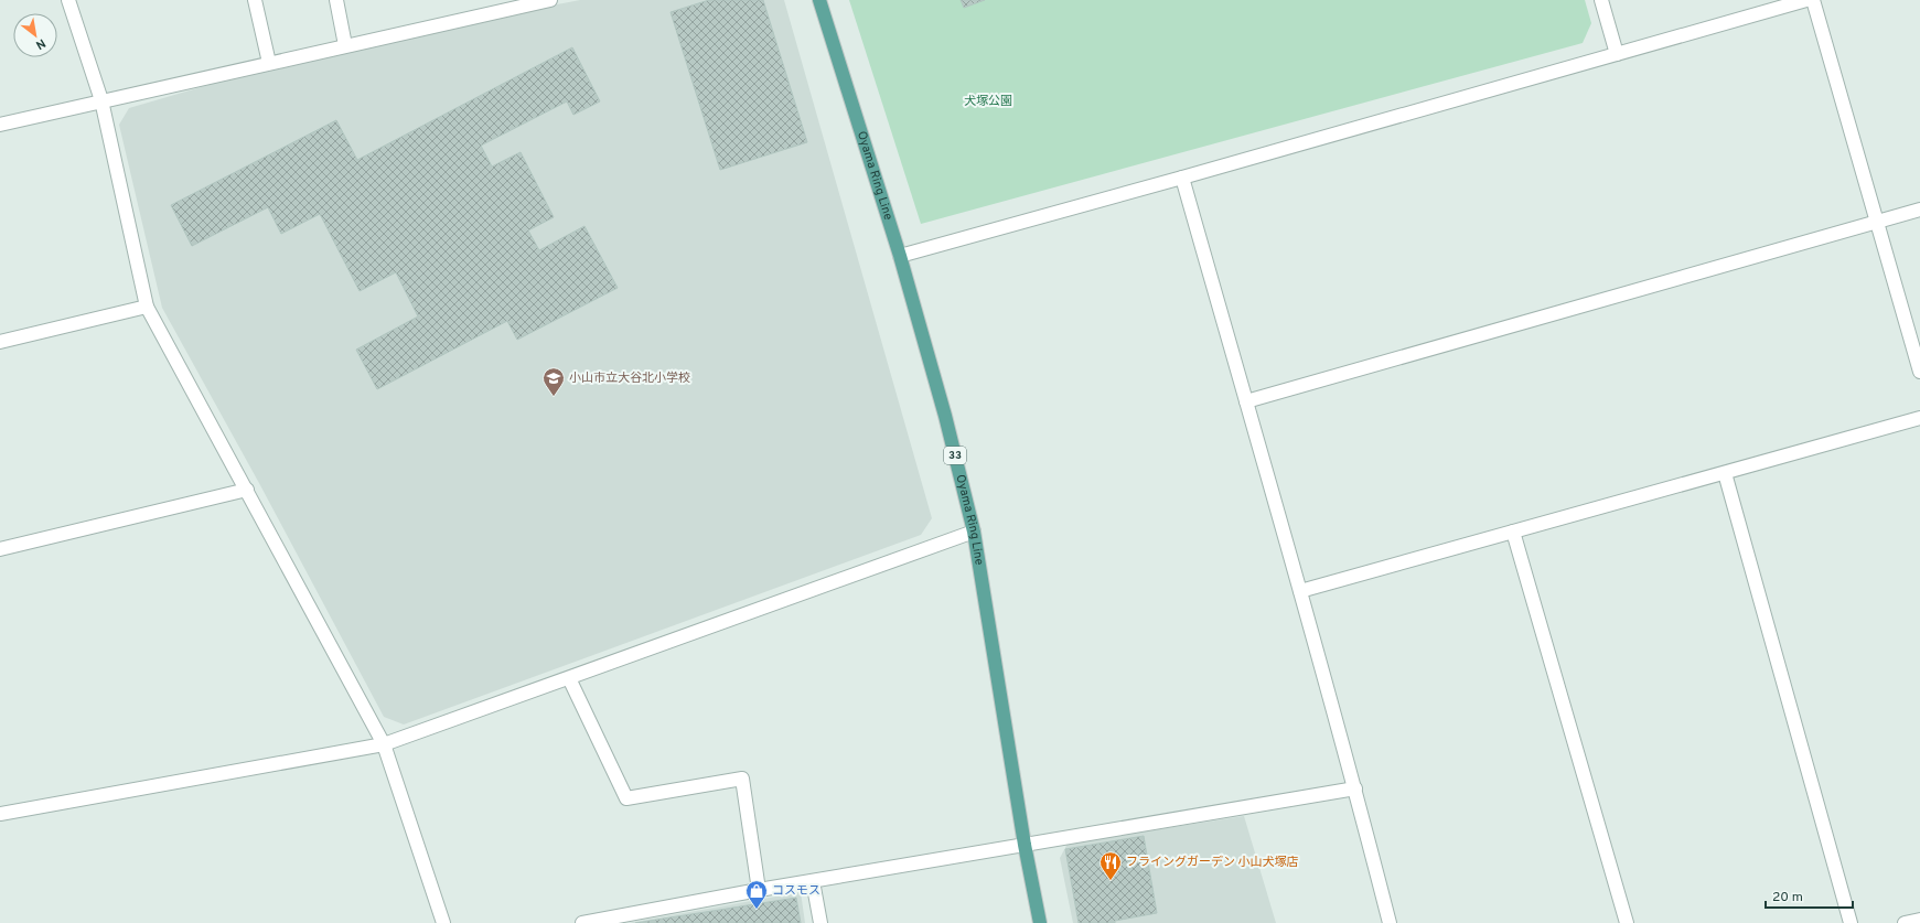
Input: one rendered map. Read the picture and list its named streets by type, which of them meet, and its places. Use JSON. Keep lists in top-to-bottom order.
{
  "streets": {
    "main road": ["Oyama Ring Line", "33"]
  },
  "parks": ["犬塚公園"],
  "places": {
    "school or university": ["小山市立大谷北小学校"],
    "restaurant": ["フライングガーデン 小山犬塚店"],
    "shop": ["コスモス"]
  },
  "scale_bar": "20 m",
  "north": "bottom right"
}
